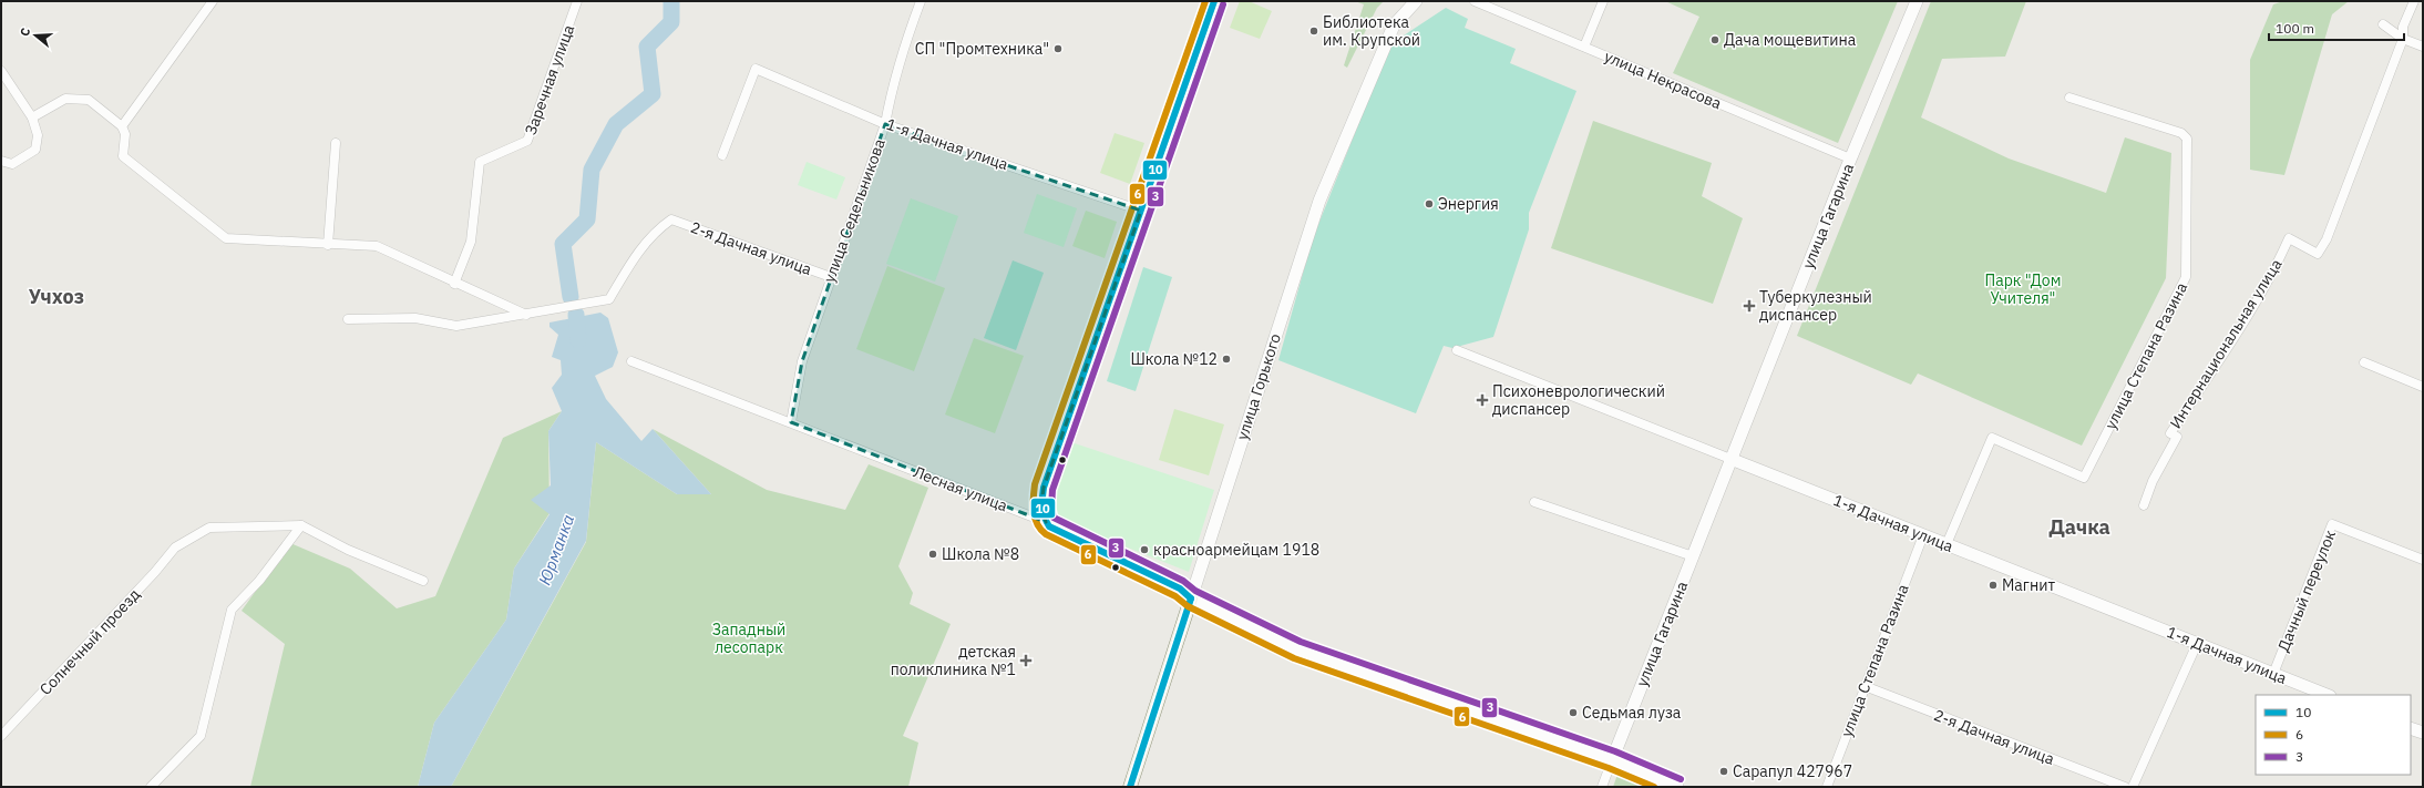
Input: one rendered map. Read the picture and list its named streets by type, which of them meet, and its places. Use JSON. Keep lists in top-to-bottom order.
{
  "streets": {
    "main road": ["улица Горького", "Лесная улица"],
    "street": [
      "Заречная улица",
      "улица Некрасова",
      "1-я Дачная улица",
      "улица Седельникова",
      "улица Гагарина",
      "2-я Дачная улица",
      "Интернациональная улица",
      "улица Степана Разина",
      "Дачный переулок",
      "Солнечный проезд"
    ]
  },
  "crossings": [
    ["улица Некрасова", "улица Гагарина"],
    ["1-я Дачная улица", "улица Седельникова"],
    ["1-я Дачная улица", "улица Гагарина"],
    ["1-я Дачная улица", "улица Степана Разина"],
    ["1-я Дачная улица", "Дачный переулок"],
    ["улица Седельникова", "2-я Дачная улица"],
    ["улица Седельникова", "Лесная улица"],
    ["улица Гагарина", "Лесная улица"],
    ["2-я Дачная улица", "улица Степана Разина"],
    ["улица Горького", "Лесная улица"]
  ],
  "districts": ["Учхоз", "Дачка"],
  "water": ["Юрманка"],
  "parks": ["Парк \"Дом Учителя\"", "Западный лесопарк"],
  "places": {
    "other": [
      "Библиотека им. Крупской",
      "Дача мощевитина",
      "СП \"Промтехника\"",
      "Энергия",
      "Школа №12",
      "красноармейцам 1918",
      "Школа №8",
      "Магнит",
      "Седьмая луза",
      "Сарапул 427967"
    ],
    "health": ["Туберкулезный диспансер", "Психоневрологический диспансер", "детская поликлиника №1"]
  },
  "lines": ["transit line 10", "transit line 6", "transit line 3"],
  "legend": ["10", "6", "3"],
  "scale_bar": "100 m",
  "north": "left"
}
